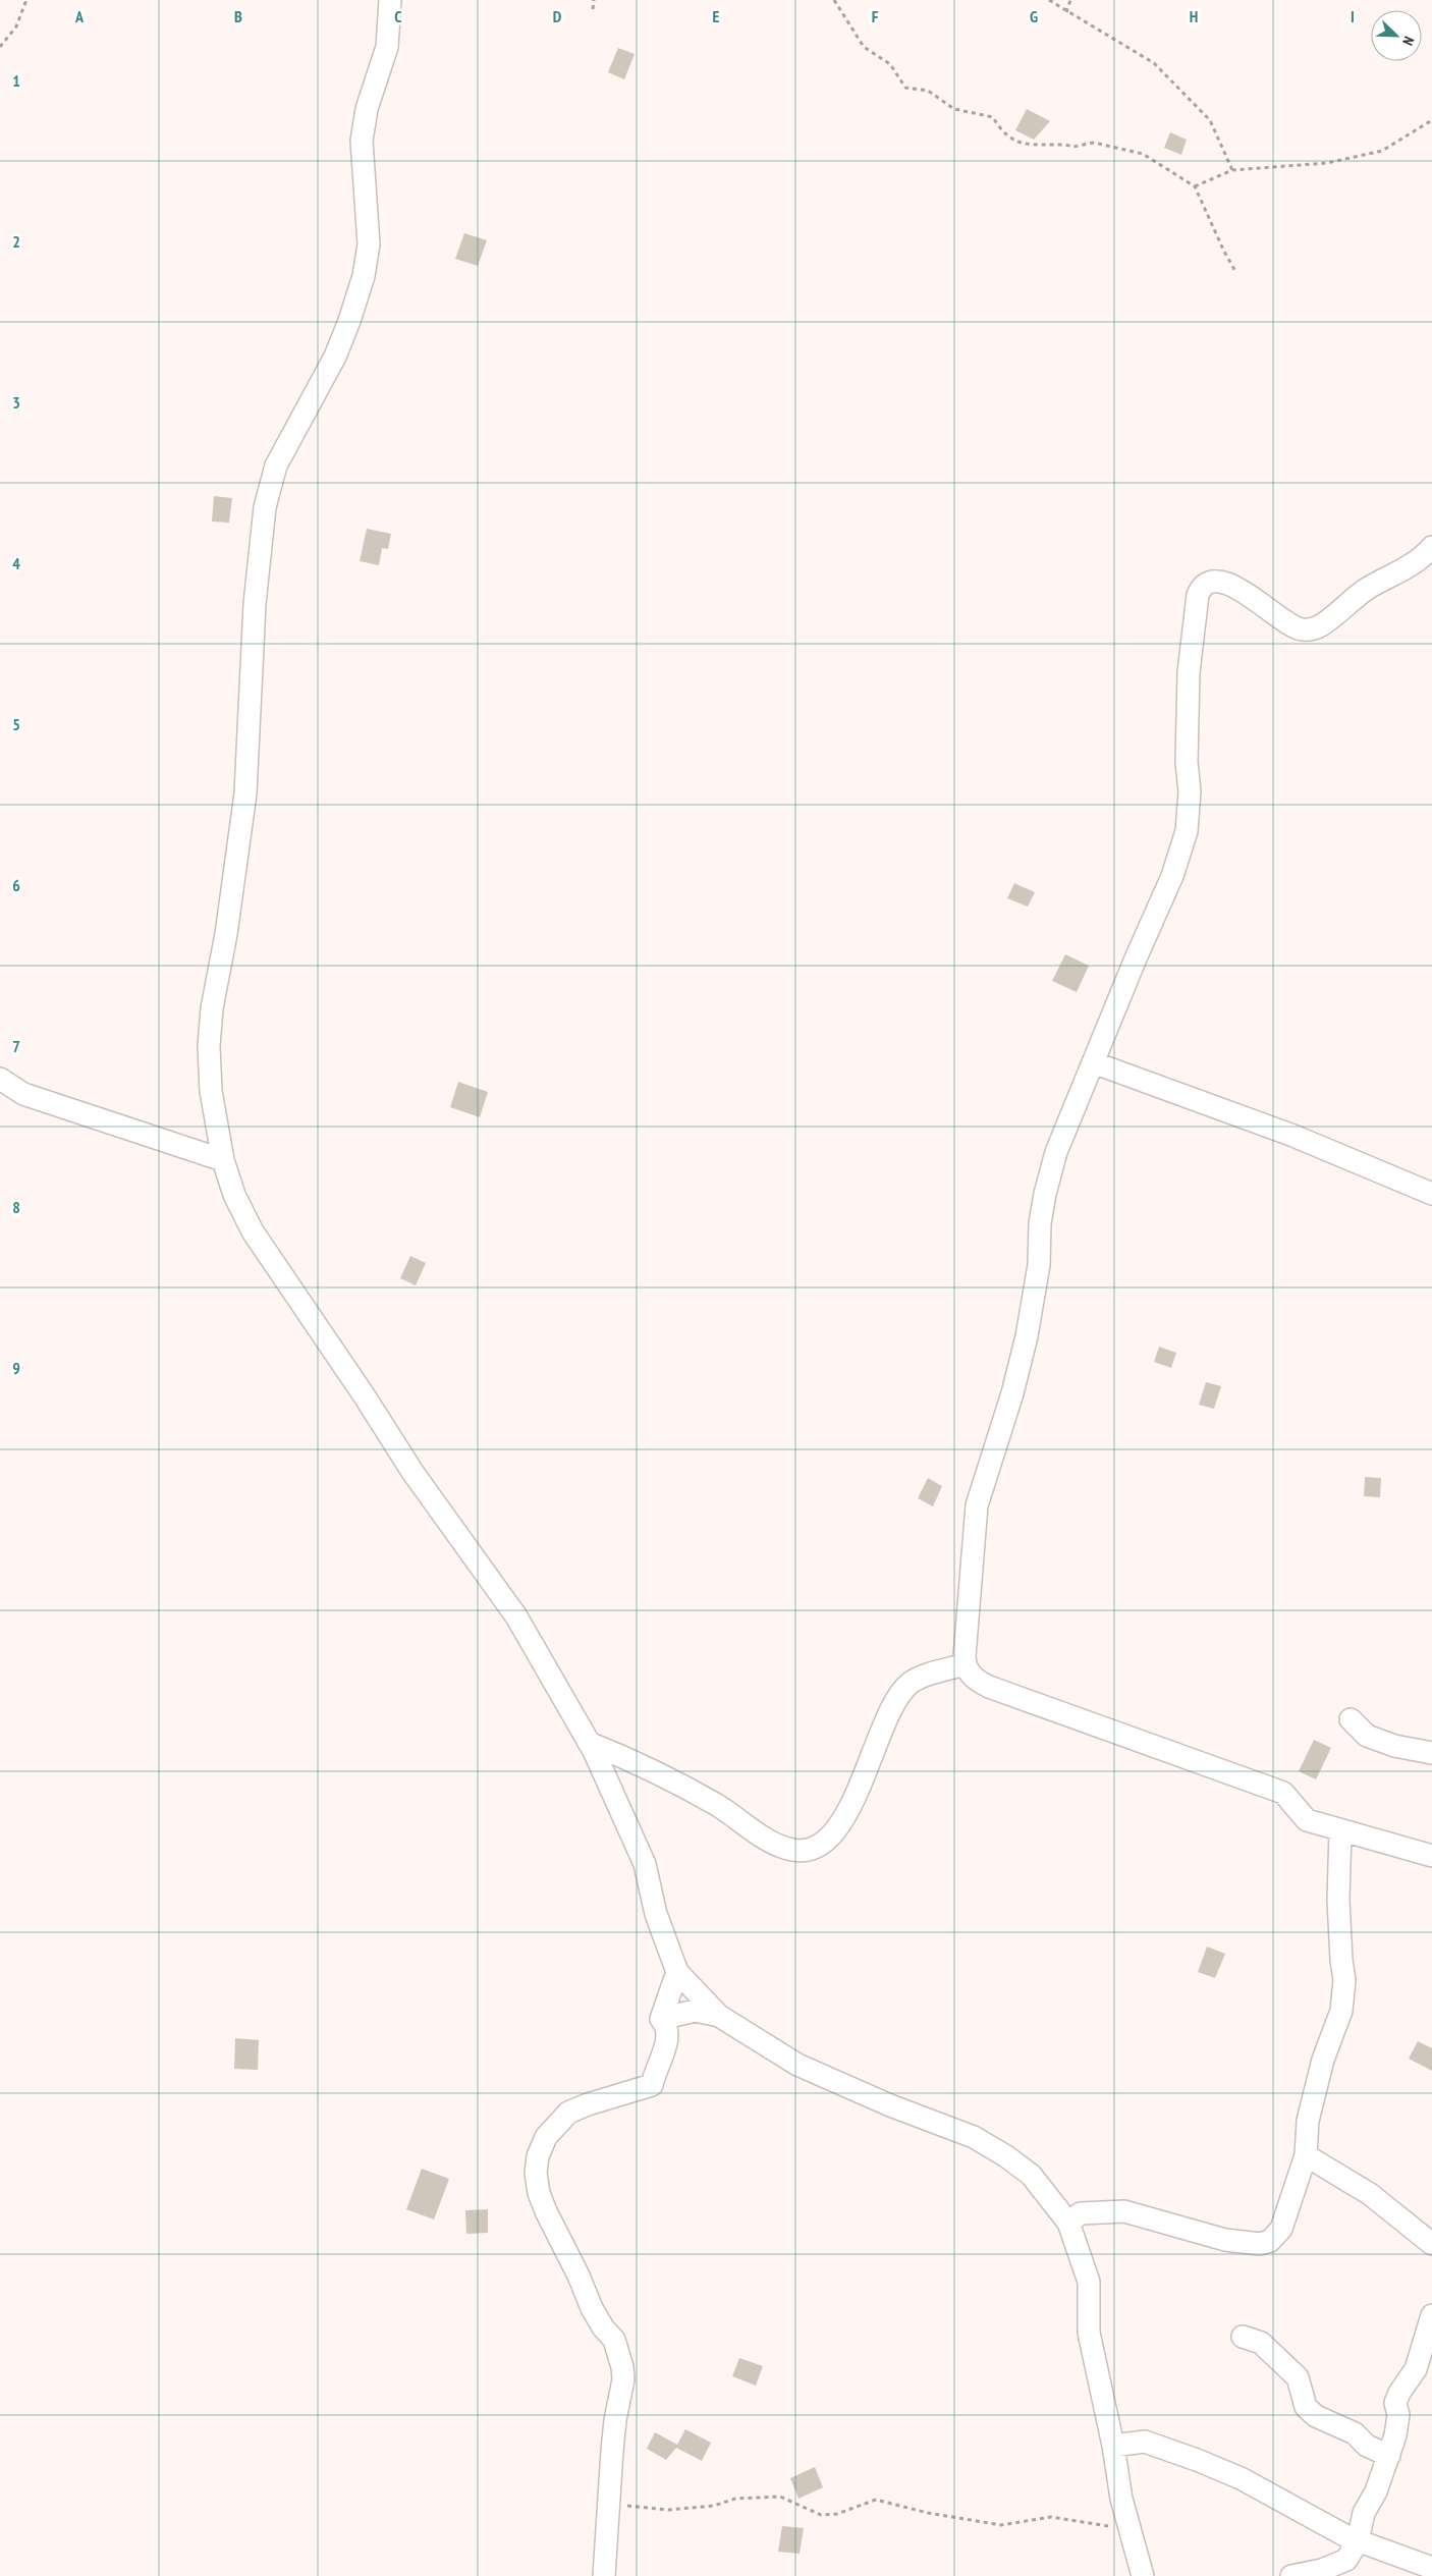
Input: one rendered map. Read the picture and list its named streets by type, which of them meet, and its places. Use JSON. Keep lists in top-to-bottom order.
{
  "north": "bottom right",
  "grid": {
    "columns": [
      "A",
      "B",
      "C",
      "D",
      "E",
      "F",
      "G",
      "H",
      "I"
    ],
    "rows": [
      "1",
      "2",
      "3",
      "4",
      "5",
      "6",
      "7",
      "8",
      "9"
    ]
  }
}
